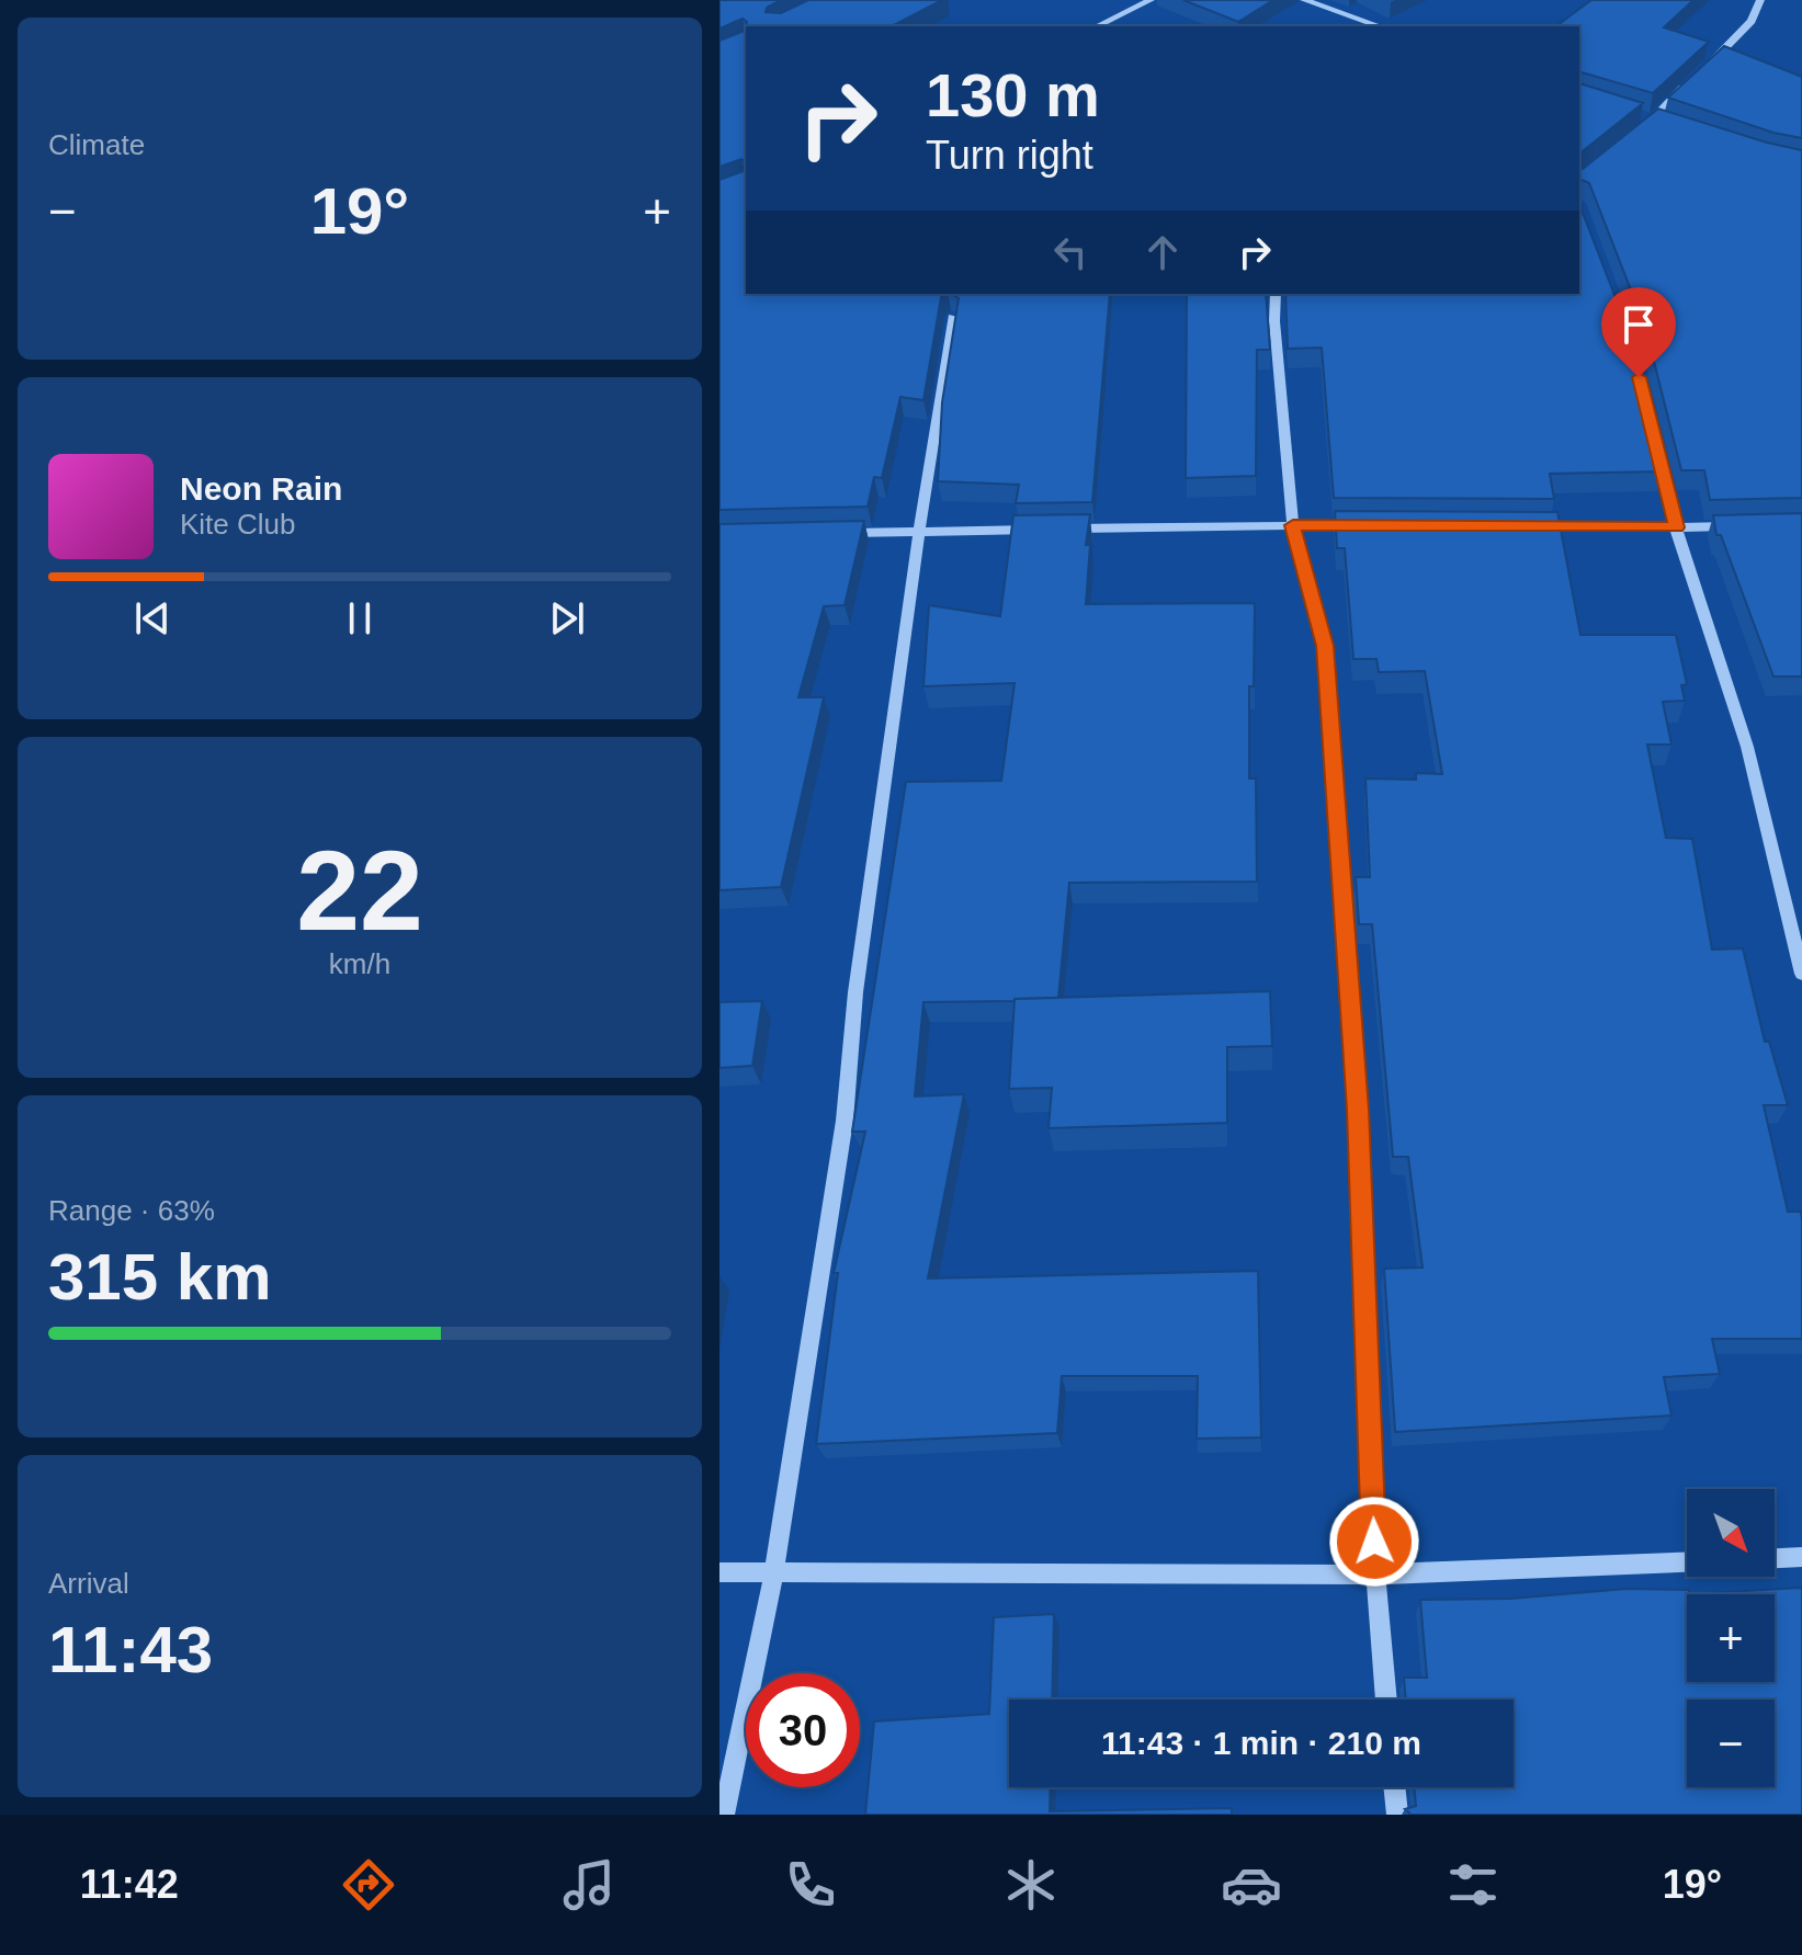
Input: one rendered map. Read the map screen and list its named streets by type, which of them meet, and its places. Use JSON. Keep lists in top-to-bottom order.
{
  "north": "bottom right",
  "page": {
    "tile": [
      "Climate",
      ["22", "km/h"],
      ["Range · 63%", "315 km"],
      ["Arrival", "11:43"]
    ],
    "turn": ["130 m", "Turn right"],
    "heat": ["−", "19°", "+"],
    "song": ["Neon Rain", "Kite Club"],
    "map_buttons": ["+", "−"],
    "limit": "30",
    "trip": "11:43 · 1 min · 210 m",
    "tabs": ["11:42", "19°"]
  }
}
